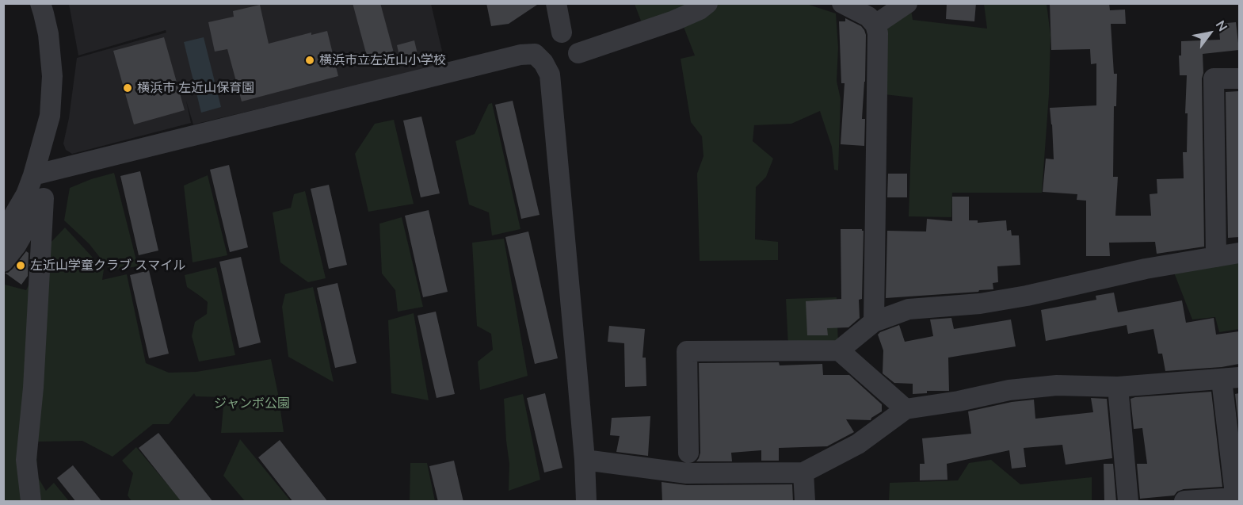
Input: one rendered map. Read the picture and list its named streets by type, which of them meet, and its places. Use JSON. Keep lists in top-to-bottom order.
{
  "parks": ["ジャンボ公園"],
  "places": ["横浜市立左近山小学校", "横浜市 左近山保育園", "左近山学童クラブ スマイル"],
  "north": "top right"
}
